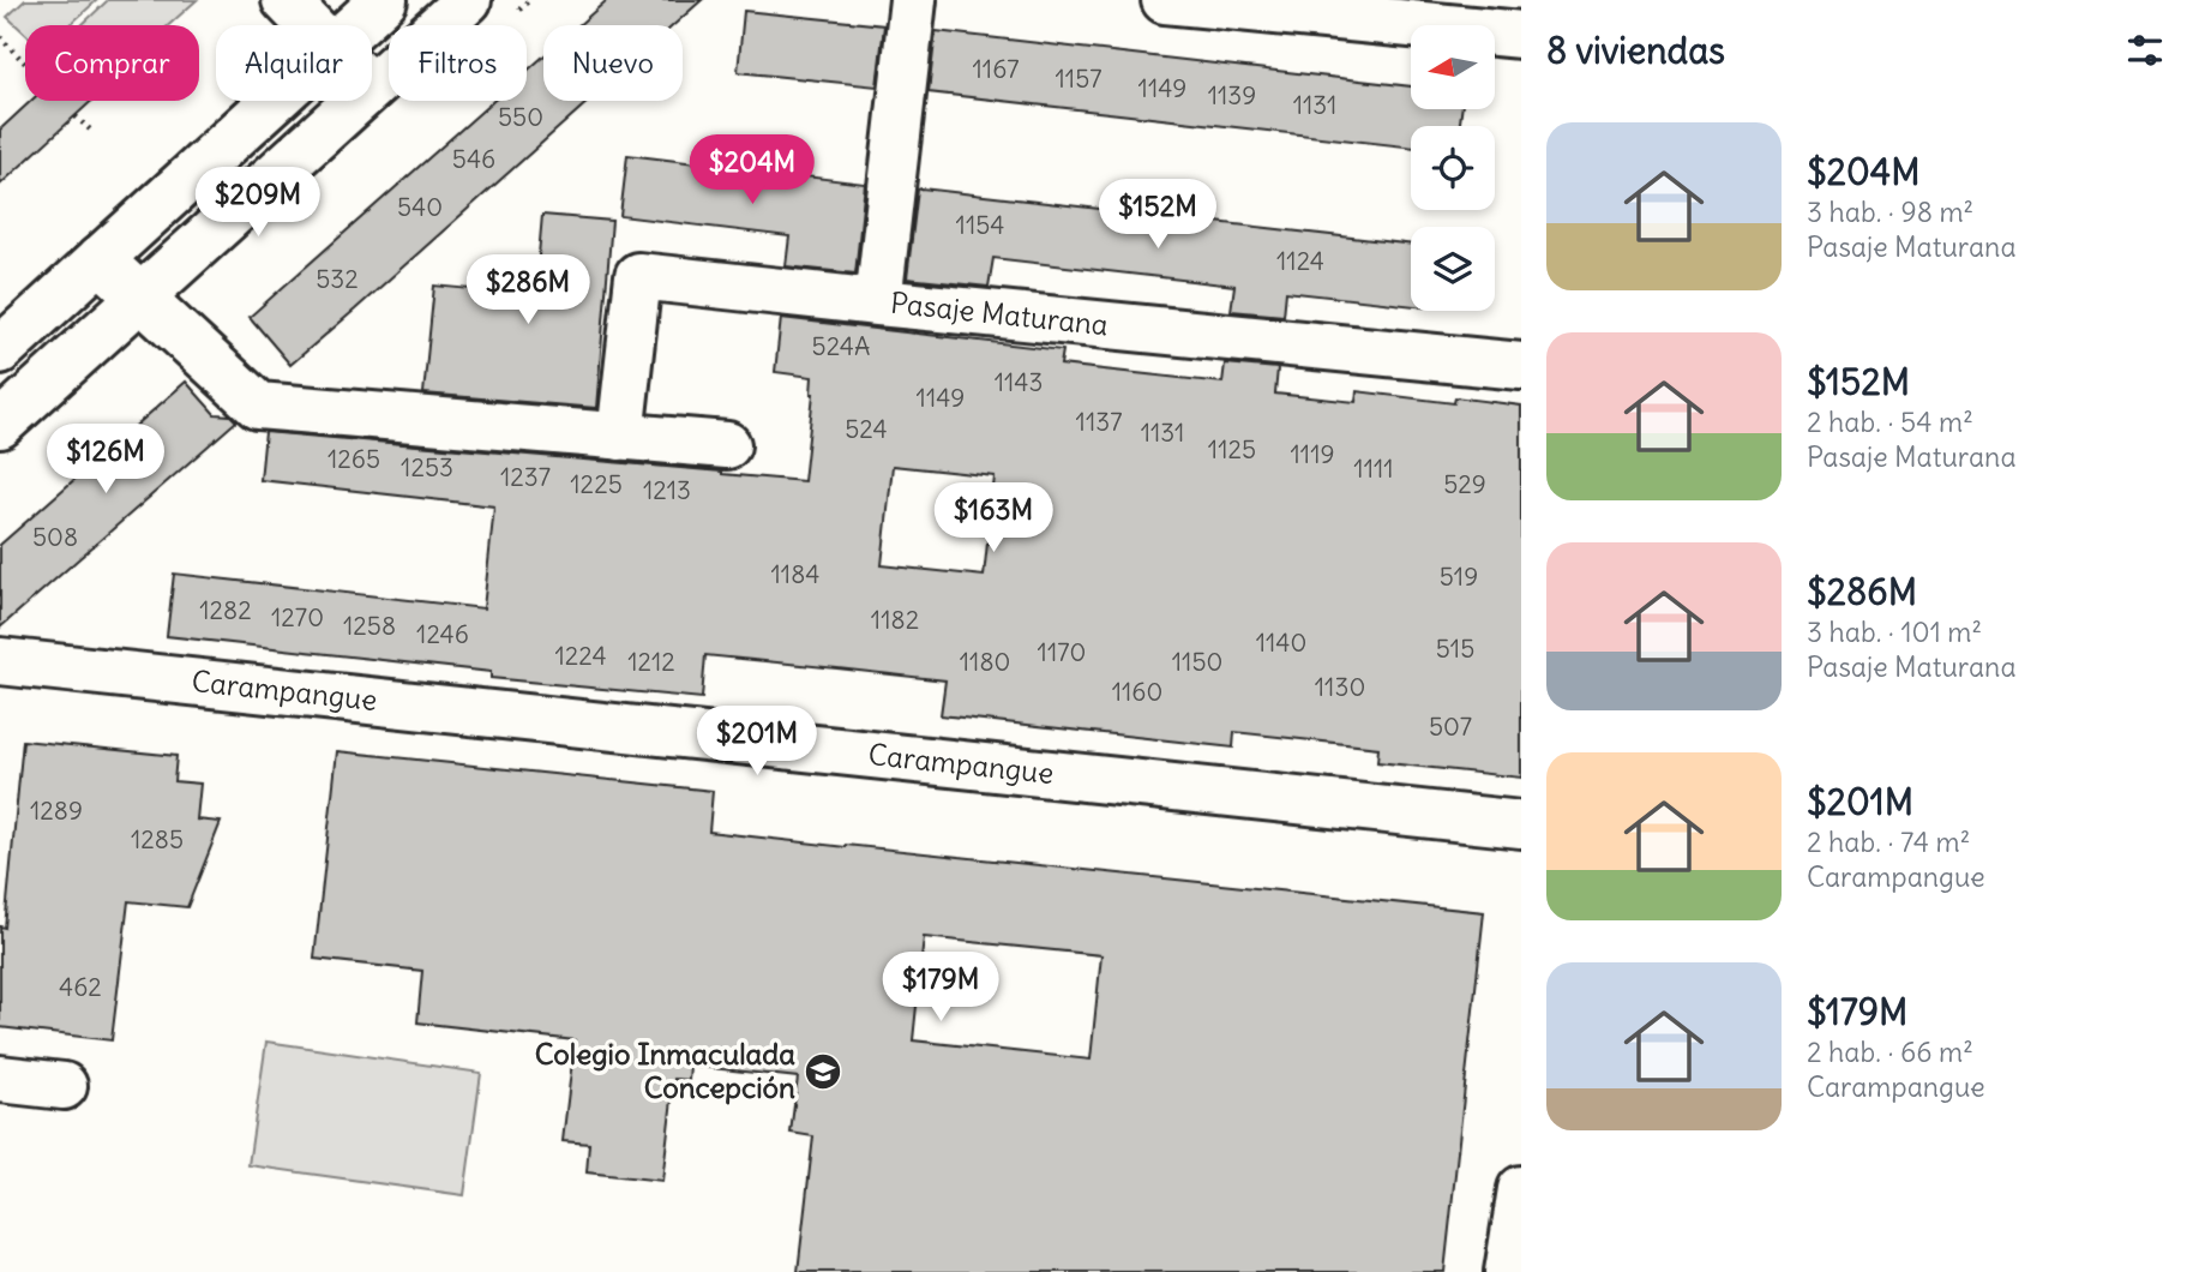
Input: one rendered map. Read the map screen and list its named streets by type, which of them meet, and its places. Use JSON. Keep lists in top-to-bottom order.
{
  "streets": {
    "street": ["Pasaje Maturana", "Carampangue"]
  },
  "places": {
    "school or university": ["Colegio Inmaculada Concepción"]
  },
  "house_numbers": [
    "1167",
    "1157",
    "1149",
    "1139",
    "1131",
    "550",
    "546",
    "540",
    "1154",
    "1124",
    "532",
    "524A",
    "1143",
    "1149",
    "1137",
    "524",
    "1131",
    "1125",
    "1119",
    "1265",
    "1253",
    "1111",
    "1237",
    "1225",
    "529",
    "1213",
    "508",
    "1184",
    "519",
    "1282",
    "1270",
    "1182",
    "1258",
    "1246",
    "1140",
    "515",
    "1170",
    "1224",
    "1212",
    "1180",
    "1150",
    "1130",
    "1160",
    "507",
    "1289",
    "1285",
    "462"
  ],
  "north": "left",
  "page": {
    "heading": "8 viviendas",
    "chip": [
      "Comprar",
      "Alquilar",
      "Filtros",
      "Nuevo"
    ],
    "list": [
      {
        "name": "$204M",
        "note": "3 hab. · 98 m² · Pasaje Maturana"
      },
      {
        "name": "$152M",
        "note": "2 hab. · 54 m² · Pasaje Maturana"
      },
      {
        "name": "$286M",
        "note": "3 hab. · 101 m² · Pasaje Maturana"
      },
      {
        "name": "$201M",
        "note": "2 hab. · 74 m² · Carampangue"
      },
      {
        "name": "$179M",
        "note": "2 hab. · 66 m² · Carampangue"
      }
    ],
    "price": [
      "$204M",
      "$209M",
      "$152M",
      "$286M",
      "$126M",
      "$163M",
      "$201M",
      "$179M"
    ]
  }
}
